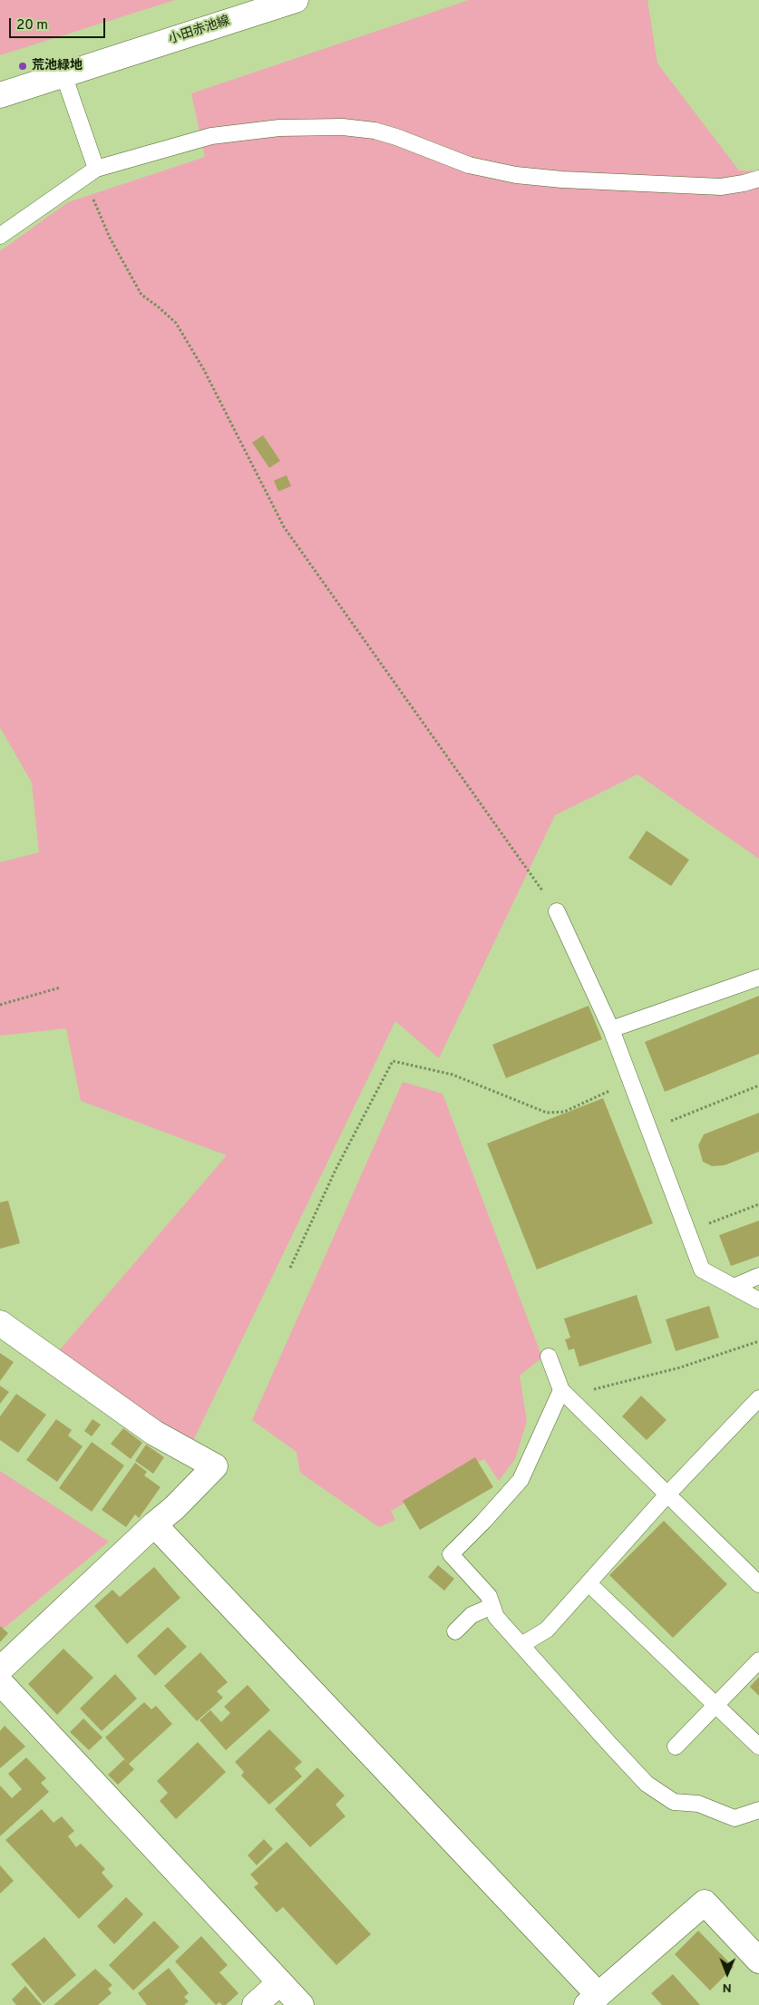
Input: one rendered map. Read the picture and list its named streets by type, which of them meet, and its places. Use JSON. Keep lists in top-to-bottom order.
{
  "streets": {
    "street": ["小田赤池線"]
  },
  "places": ["荒池緑地"],
  "scale_bar": "20 m",
  "north": "bottom"
}
